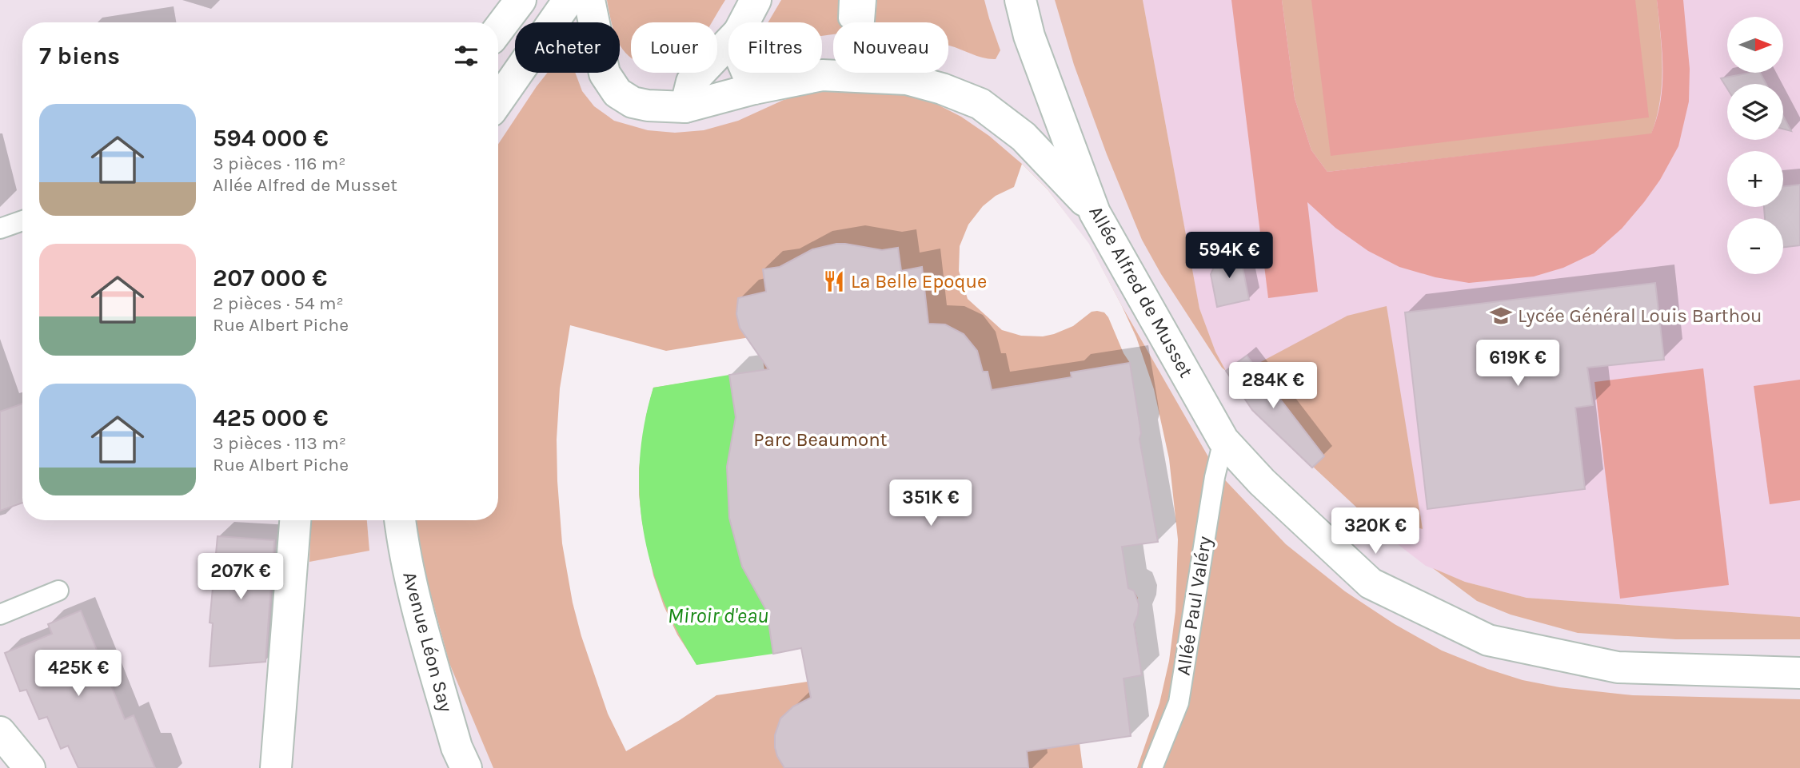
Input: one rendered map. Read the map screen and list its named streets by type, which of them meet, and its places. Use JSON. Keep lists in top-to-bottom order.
{
  "streets": {
    "street": ["Allée Alfred de Musset", "Avenue Léon Say"],
    "lane": ["Allée Paul Valéry"]
  },
  "crossings": [
    ["Allée Alfred de Musset", "Allée Paul Valéry"]
  ],
  "water": ["Miroir d'eau"],
  "parks": ["Parc Beaumont"],
  "places": {
    "restaurant": ["La Belle Epoque"],
    "school or university": ["Lycée Général Louis Barthou"]
  },
  "north": "right",
  "page": {
    "map_buttons": ["+", "−"],
    "chip": [
      "Acheter",
      "Louer",
      "Filtres",
      "Nouveau"
    ],
    "heading": "7 biens",
    "list": [
      {
        "name": "594 000 €",
        "note": "3 pièces · 116 m² · Allée Alfred de Musset"
      },
      {
        "name": "207 000 €",
        "note": "2 pièces · 54 m² · Rue Albert Piche"
      },
      {
        "name": "425 000 €",
        "note": "3 pièces · 113 m² · Rue Albert Piche"
      }
    ],
    "price": [
      "594K €",
      "619K €",
      "284K €",
      "351K €",
      "320K €",
      "207K €",
      "425K €"
    ]
  }
}
